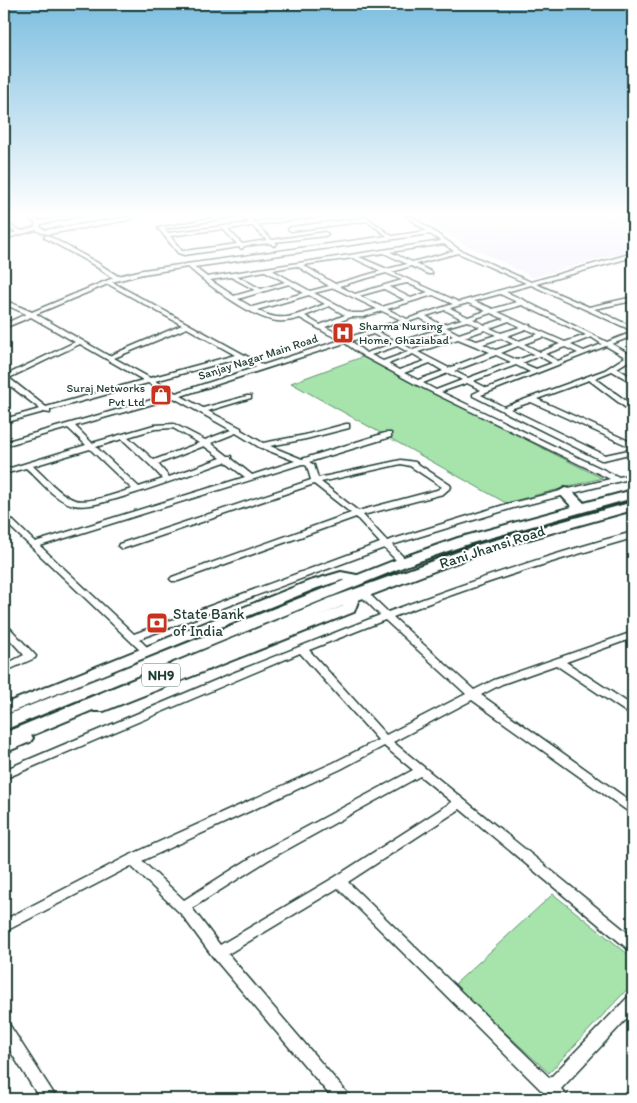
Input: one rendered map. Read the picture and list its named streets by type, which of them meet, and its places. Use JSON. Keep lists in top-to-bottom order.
{
  "streets": {
    "highway": ["Rani Jhansi Road", "NH9"],
    "street": ["Sanjay Nagar Main Road"]
  },
  "crossings": [
    ["Rani Jhansi Road", "NH9"]
  ],
  "places": {
    "hospital": ["Sharma Nursing Home, Ghaziabad"],
    "shop": ["Suraj Networks Pvt Ltd"],
    "bank": ["State Bank of India"]
  }
}
